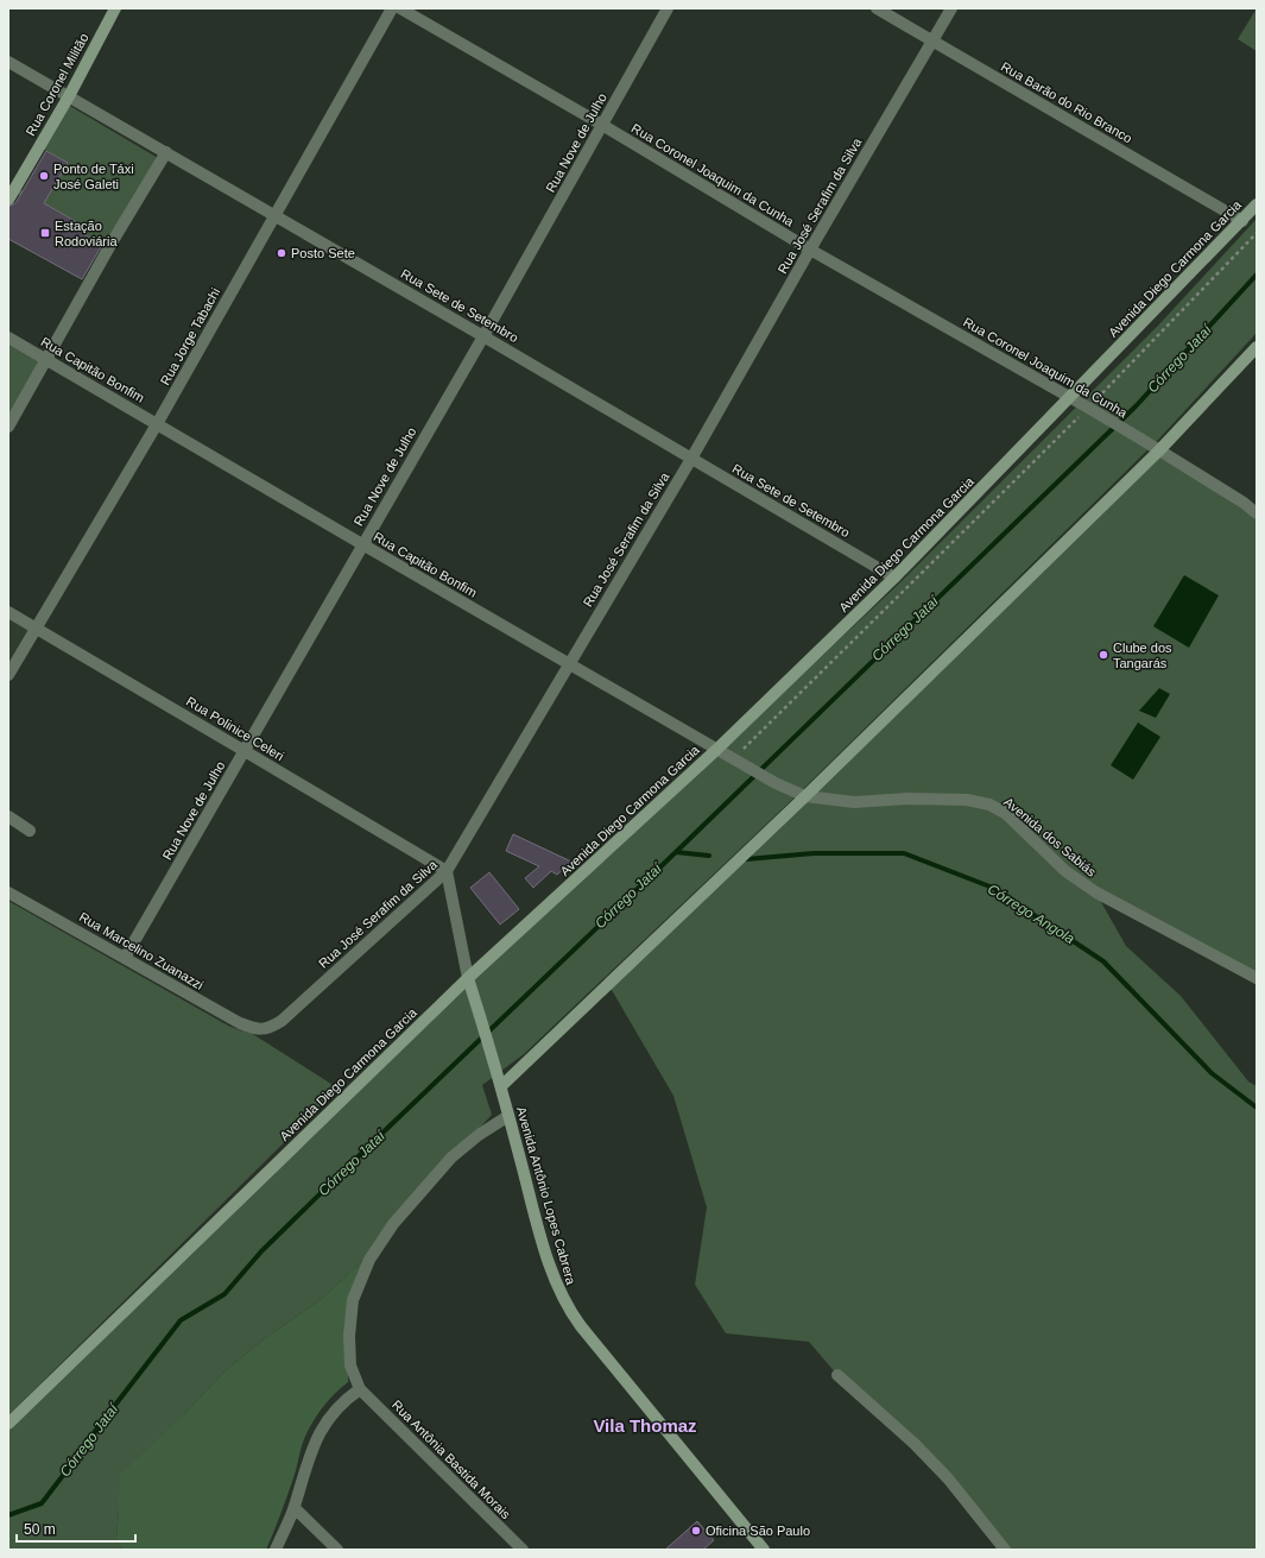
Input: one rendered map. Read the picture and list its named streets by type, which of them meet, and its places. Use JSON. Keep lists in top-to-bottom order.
{
  "streets": {
    "main road": ["Rua Coronel Militão", "Avenida Diego Carmona Garcia", "Avenida Antônio Lopes Cabrera"],
    "street": [
      "Rua Barão do Rio Branco",
      "Rua Nove de Julho",
      "Rua Coronel Joaquim da Cunha",
      "Rua José Serafim da Silva",
      "Rua Sete de Setembro",
      "Rua Jorge Tabachi",
      "Rua Capitão Bonfim",
      "Rua Polinice Celeri",
      "Avenida dos Sabiás",
      "Rua Marcelino Zuanazzi",
      "Rua Antônia Bastida Morais"
    ]
  },
  "crossings": [
    ["Rua Coronel Militão", "Rua Sete de Setembro"],
    ["Rua Barão do Rio Branco", "Rua José Serafim da Silva"],
    ["Rua Barão do Rio Branco", "Avenida Diego Carmona Garcia"],
    ["Rua Nove de Julho", "Rua Coronel Joaquim da Cunha"],
    ["Rua Nove de Julho", "Rua Sete de Setembro"],
    ["Rua Nove de Julho", "Rua Capitão Bonfim"],
    ["Rua Nove de Julho", "Rua Polinice Celeri"],
    ["Rua Nove de Julho", "Rua Marcelino Zuanazzi"],
    ["Rua Coronel Joaquim da Cunha", "Rua José Serafim da Silva"],
    ["Rua Coronel Joaquim da Cunha", "Avenida Diego Carmona Garcia"],
    ["Rua José Serafim da Silva", "Rua Sete de Setembro"],
    ["Rua José Serafim da Silva", "Rua Capitão Bonfim"],
    ["Rua José Serafim da Silva", "Rua Polinice Celeri"],
    ["Rua José Serafim da Silva", "Rua Marcelino Zuanazzi"],
    ["Rua José Serafim da Silva", "Avenida Antônio Lopes Cabrera"],
    ["Avenida Diego Carmona Garcia", "Rua Sete de Setembro"],
    ["Avenida Diego Carmona Garcia", "Rua Capitão Bonfim"],
    ["Avenida Diego Carmona Garcia", "Avenida Antônio Lopes Cabrera"],
    ["Rua Sete de Setembro", "Rua Jorge Tabachi"],
    ["Rua Jorge Tabachi", "Rua Capitão Bonfim"],
    ["Rua Jorge Tabachi", "Rua Polinice Celeri"],
    ["Rua Capitão Bonfim", "Avenida dos Sabiás"],
    ["Rua Polinice Celeri", "Avenida Antônio Lopes Cabrera"]
  ],
  "districts": ["Vila Thomaz"],
  "water": ["Córrego Jataí", "Córrego Angola"],
  "places": {
    "other": [
      "Ponto de Táxi José Galeti",
      "Posto Sete",
      "Clube dos Tangarás",
      "Oficina São Paulo"
    ],
    "transit": ["Estação Rodoviária"]
  },
  "scale_bar": "50 m"
}
